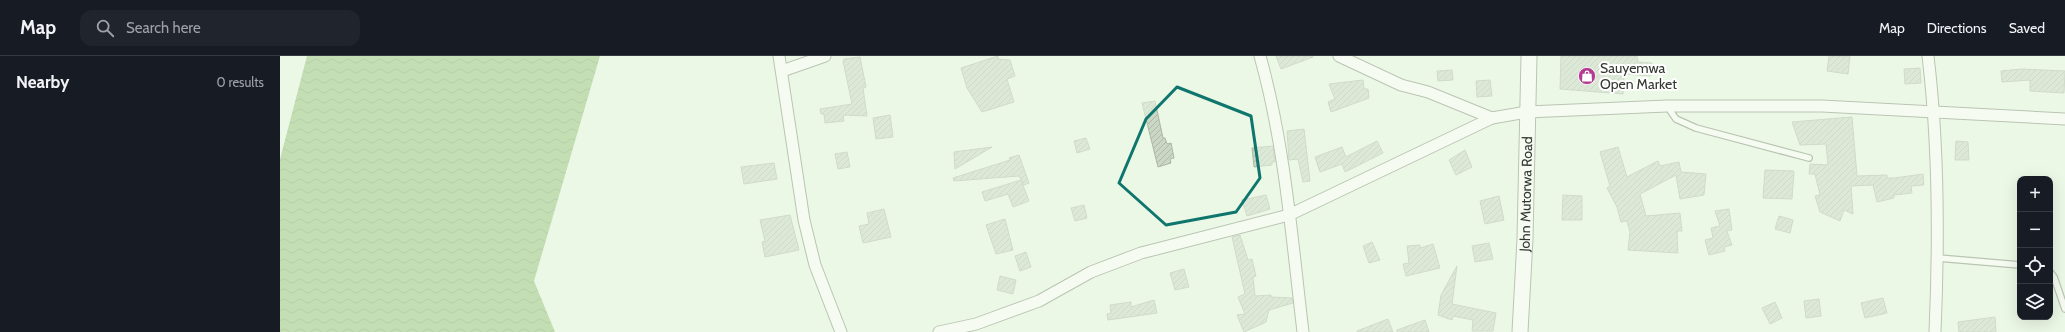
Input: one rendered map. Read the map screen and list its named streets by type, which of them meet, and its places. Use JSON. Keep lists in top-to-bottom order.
{
  "streets": {
    "street": ["John Mutorwa Road"]
  },
  "places": {
    "shop": ["Sauyemwa Open Market"]
  },
  "page": {
    "header": "Map",
    "search": "Search here",
    "nav": ["Map", "Directions", "Saved"],
    "heading": ["Nearby", "0 results"],
    "map_buttons": ["+", "−"]
  }
}
